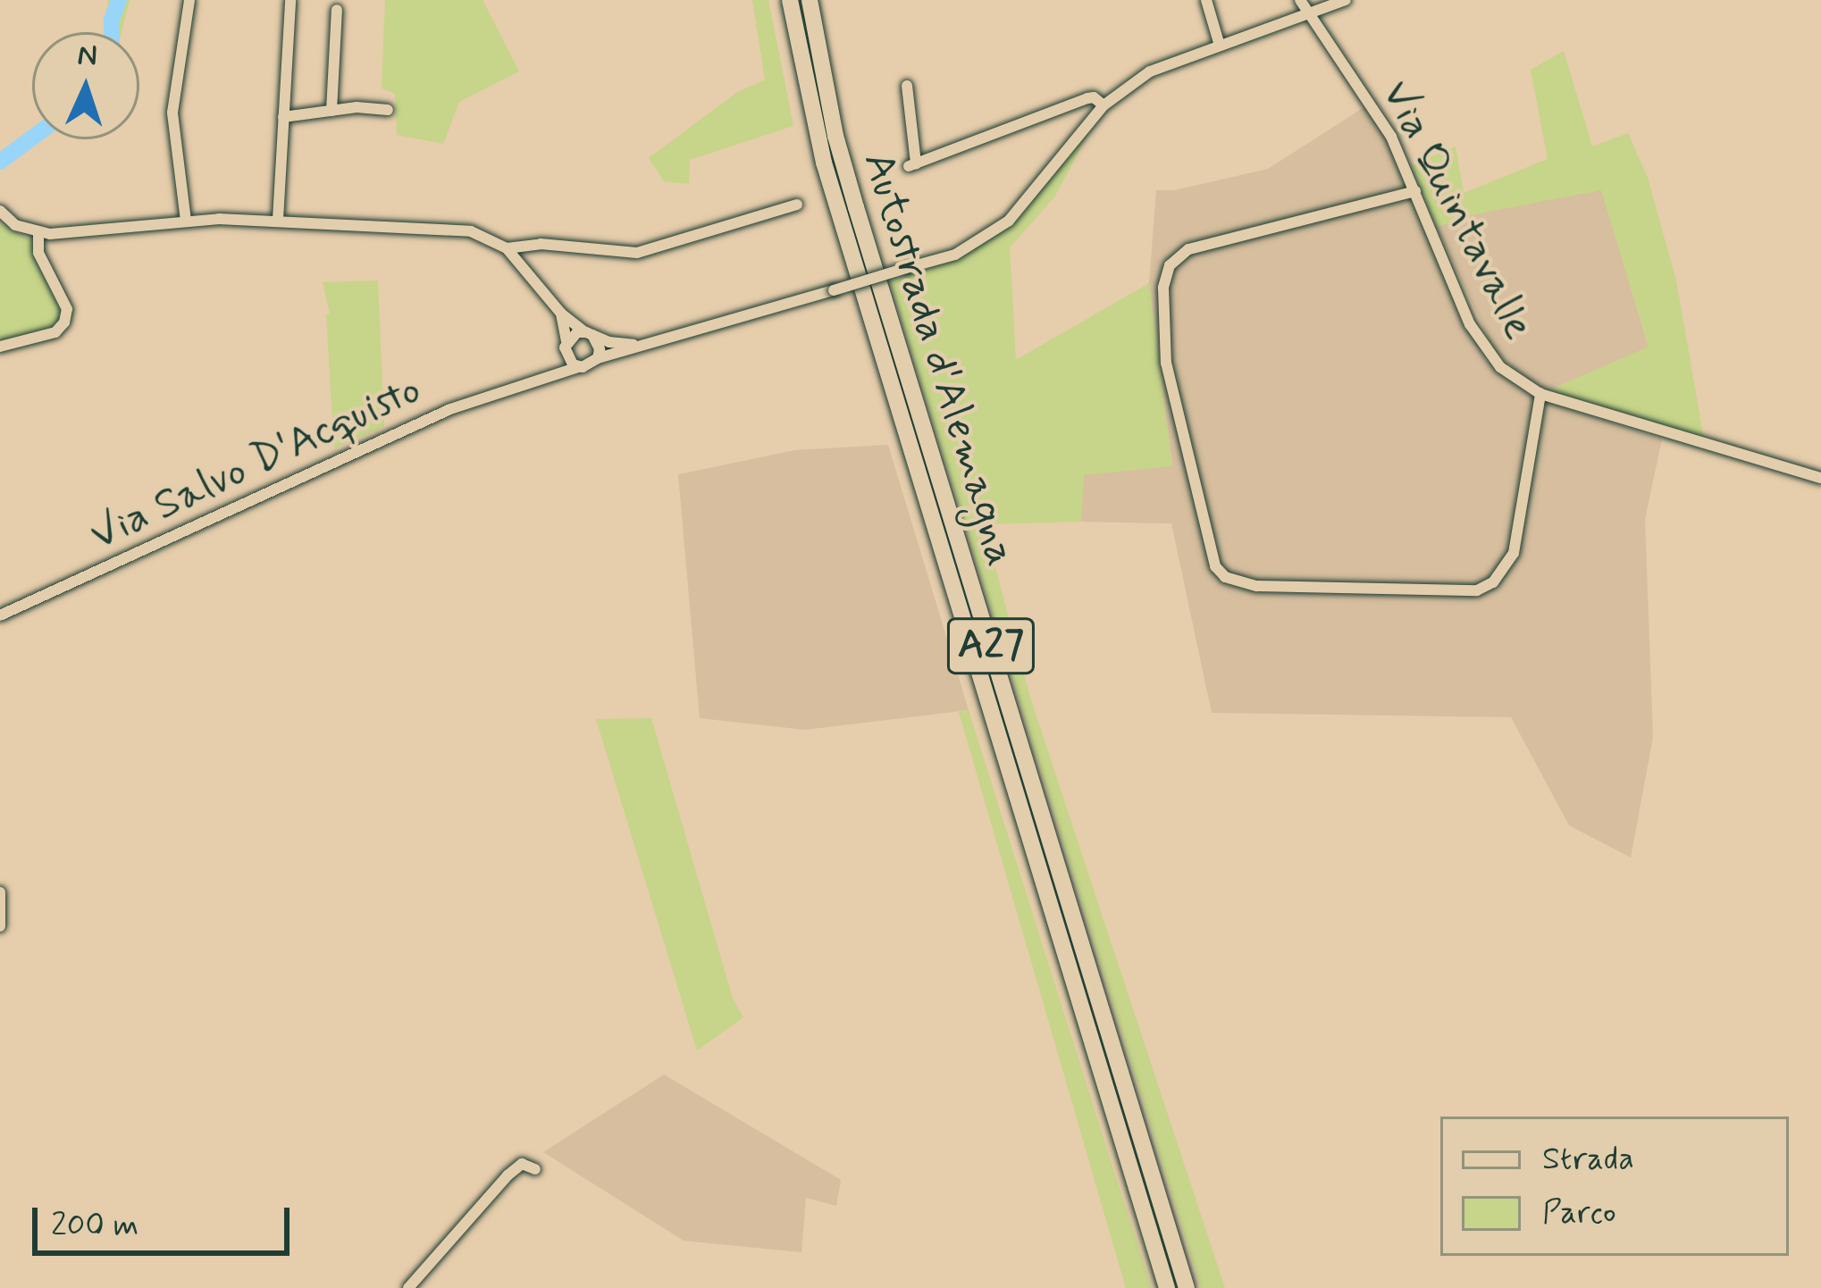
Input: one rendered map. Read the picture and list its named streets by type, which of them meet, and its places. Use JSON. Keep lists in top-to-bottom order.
{
  "streets": {
    "highway": ["Autostrada d'Alemagna", "A27"],
    "street": ["Via Quintavalle", "Via Salvo D'Acquisto"]
  },
  "crossings": [
    ["Via Quintavalle", "Via Salvo D'Acquisto"]
  ],
  "legend": ["Strada", "Parco"],
  "scale_bar": "200 m",
  "north": "top"
}
